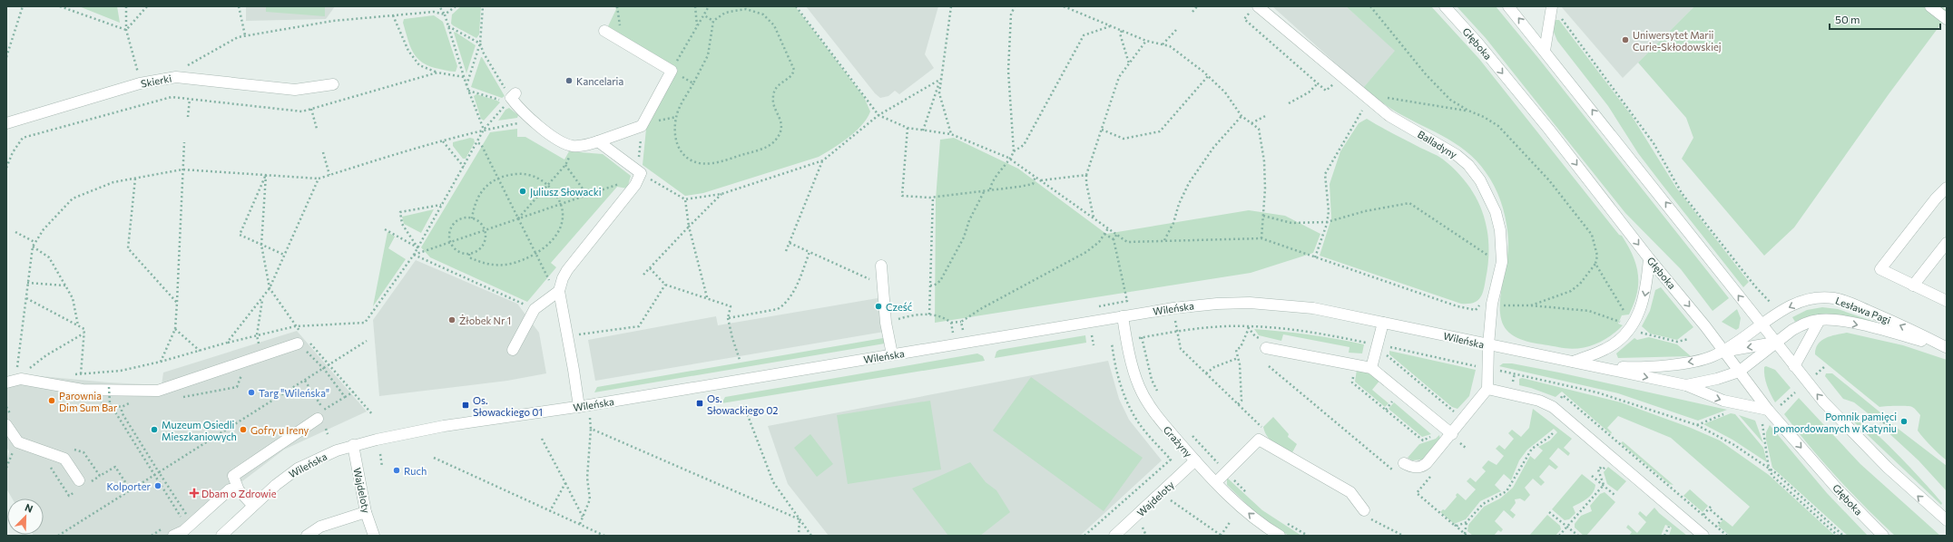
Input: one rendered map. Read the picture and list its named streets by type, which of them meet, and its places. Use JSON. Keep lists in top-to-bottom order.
{
  "streets": {
    "street": [
      "Głęboka",
      "Skierki",
      "Balladyny",
      "Wileńska",
      "Lesława Pagi",
      "Grażyny",
      "Wajdeloty"
    ]
  },
  "crossings": [
    ["Głęboka", "Wileńska"],
    ["Głęboka", "Lesława Pagi"],
    ["Balladyny", "Wileńska"],
    ["Wileńska", "Lesława Pagi"],
    ["Wileńska", "Grażyny"],
    ["Wileńska", "Wajdeloty"],
    ["Grażyny", "Wajdeloty"]
  ],
  "places": {
    "other": [
      "Uniwersytet Marii Curie-Skłodowskiej",
      "Kancelaria",
      "Juliusz Słowacki",
      "Cześć",
      "Żłobek Nr 1",
      "Targ \"Wileńska\"",
      "Parownia Dim Sum Bar",
      "Pomnik pamięci pomordowanych w Katyniu",
      "Muzeum Osiedli Mieszkaniowych",
      "Gofry u Ireny",
      "Ruch",
      "Kolporter"
    ],
    "transit": ["Os. Słowackiego 02", "Os. Słowackiego 01"],
    "health": ["Dbam o Zdrowie"]
  },
  "scale_bar": "50 m",
  "north": "top right"
}
